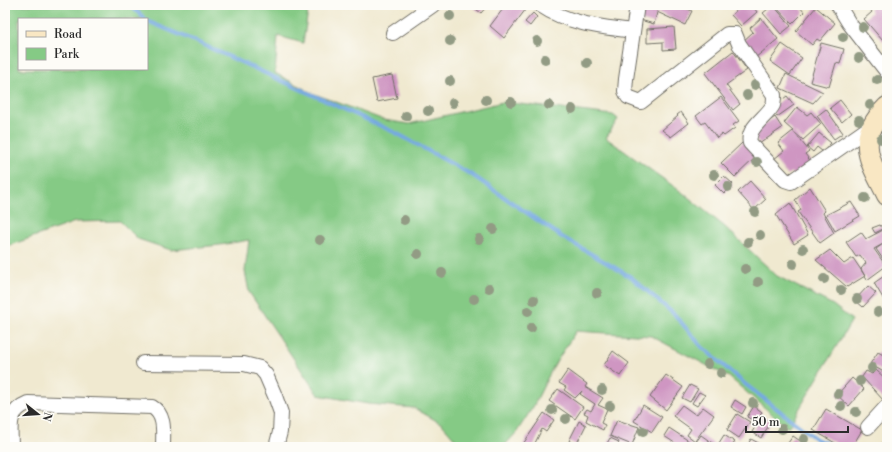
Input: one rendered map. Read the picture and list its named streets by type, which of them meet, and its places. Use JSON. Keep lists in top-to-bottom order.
{
  "legend": ["Road", "Park"],
  "scale_bar": "50 m",
  "north": "right"
}
